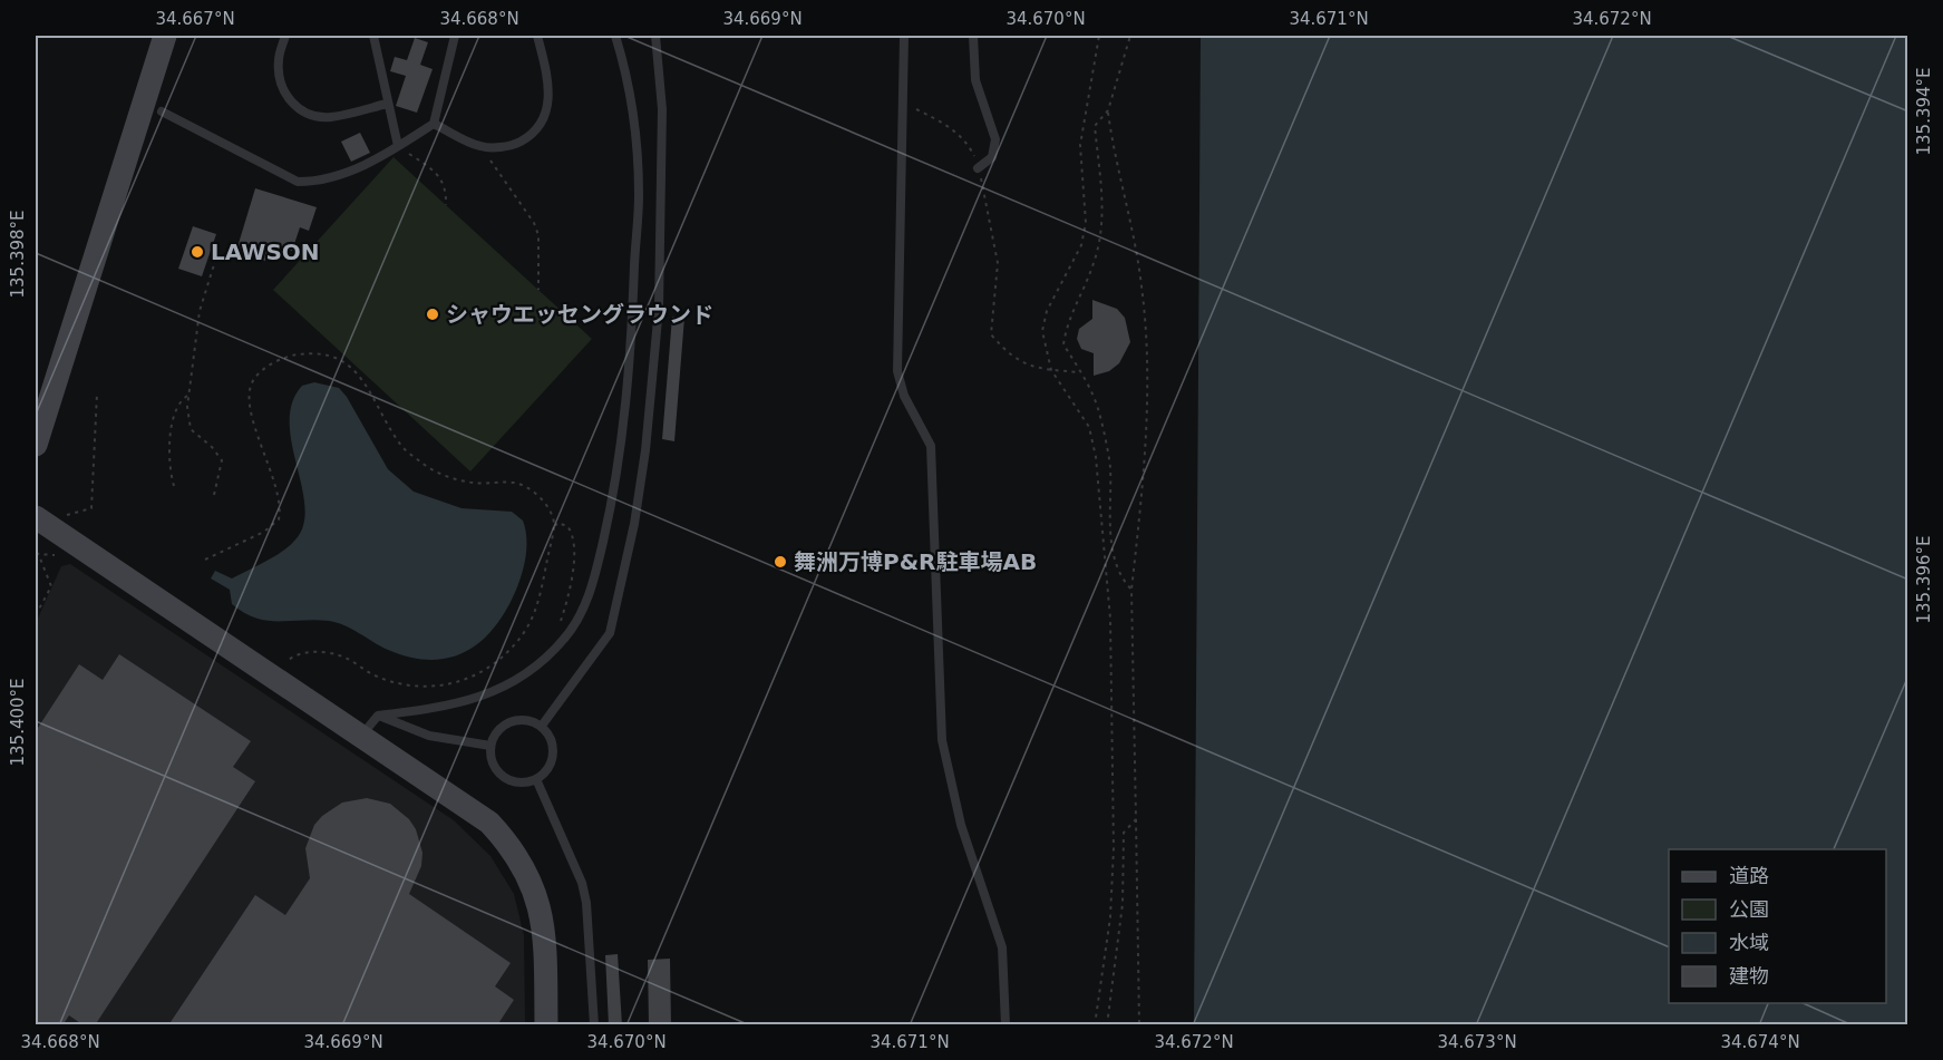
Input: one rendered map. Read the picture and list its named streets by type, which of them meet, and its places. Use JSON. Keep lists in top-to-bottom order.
{
  "places": ["LAWSON", "シャウエッセングラウンド", "舞洲万博P&R駐車場AB"],
  "legend": [
    "道路",
    "公園",
    "水域",
    "建物"
  ],
  "coordinates": [
    "34.667°N",
    "34.668°N",
    "34.669°N",
    "34.670°N",
    "34.671°N",
    "34.672°N",
    "135.394°E",
    "135.398°E",
    "135.396°E",
    "135.400°E",
    "34.673°N",
    "34.674°N"
  ]
}
